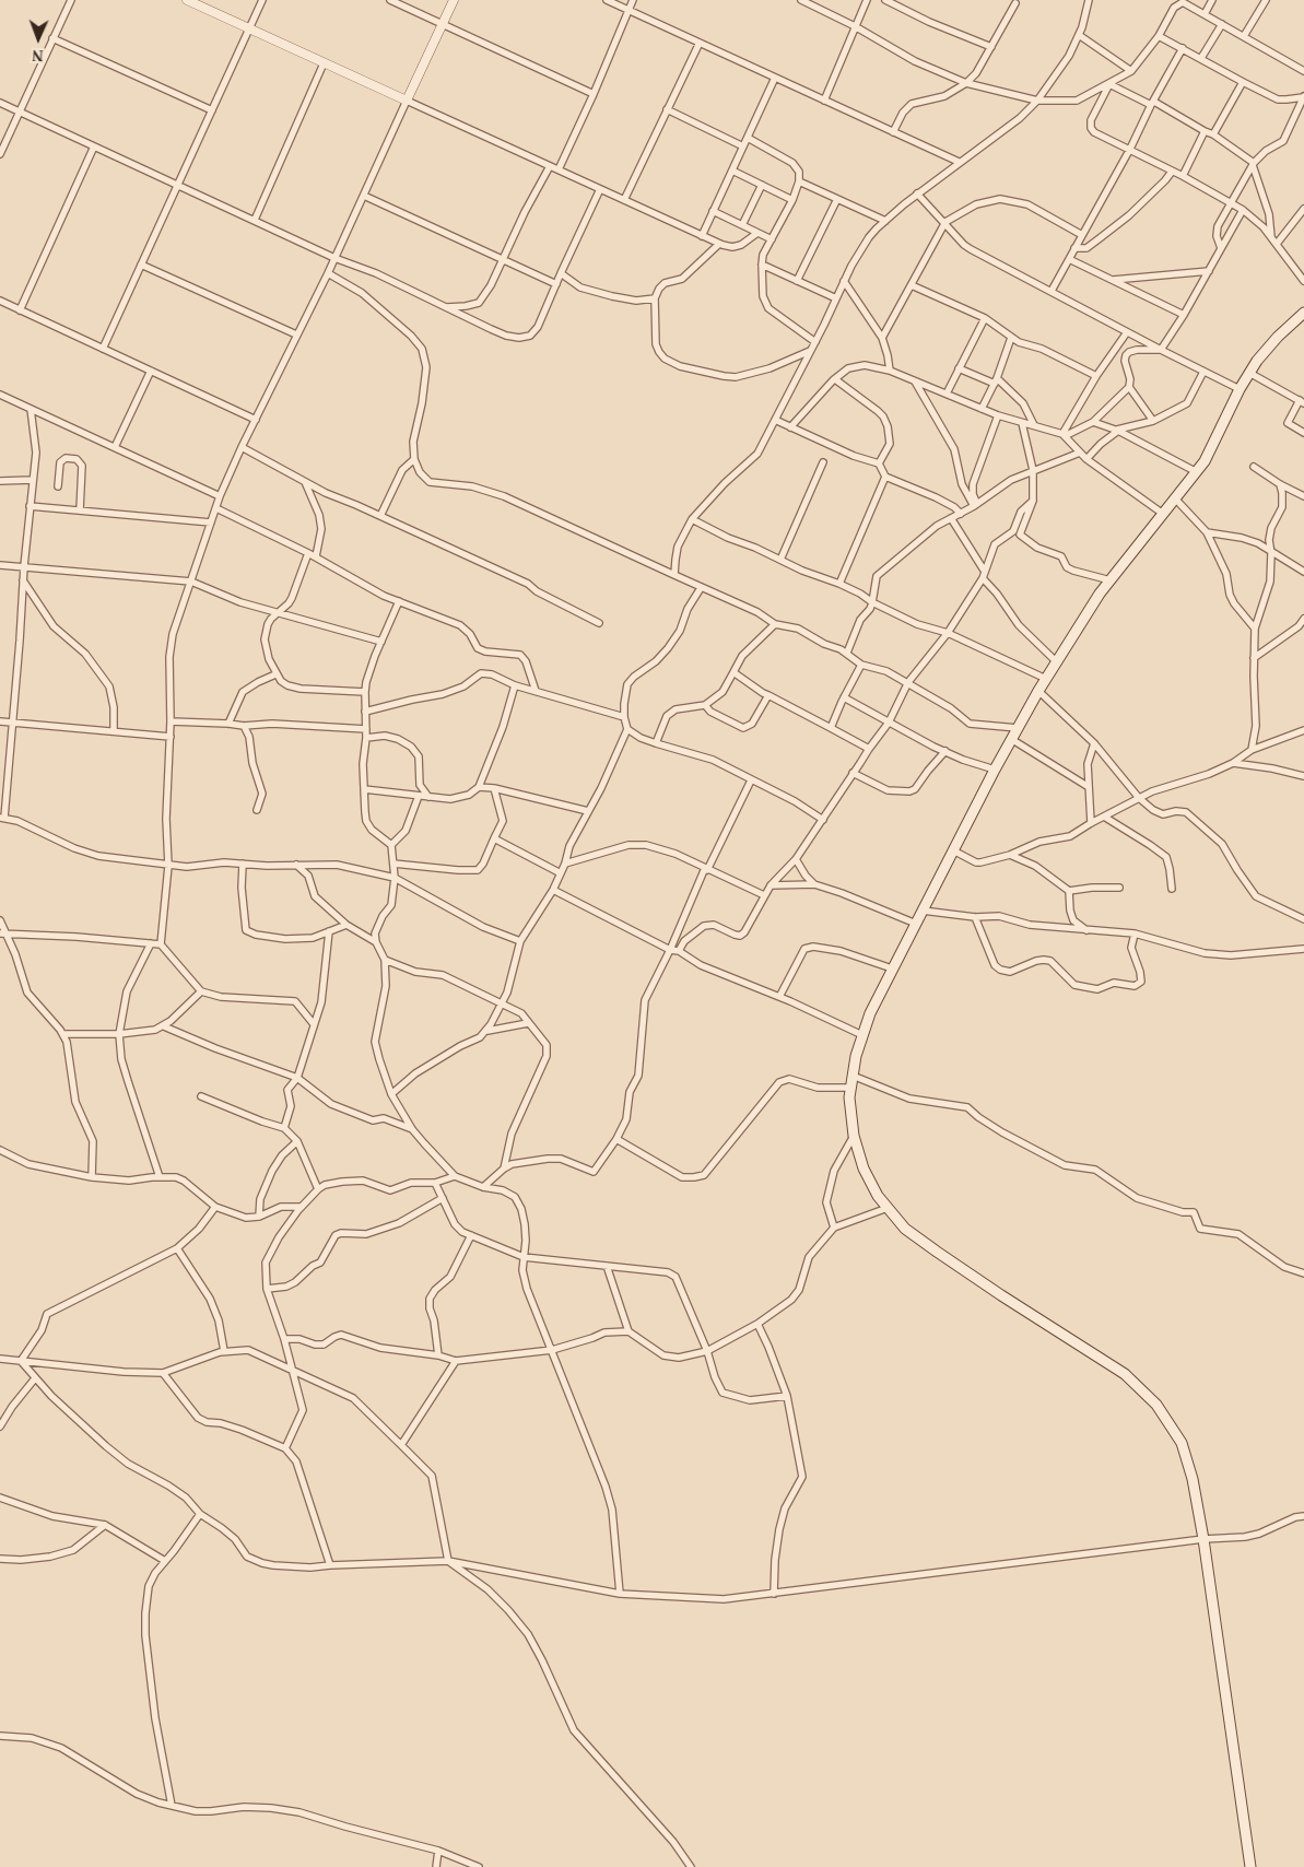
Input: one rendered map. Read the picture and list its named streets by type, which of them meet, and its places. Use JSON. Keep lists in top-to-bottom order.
{
  "north": "bottom"
}
